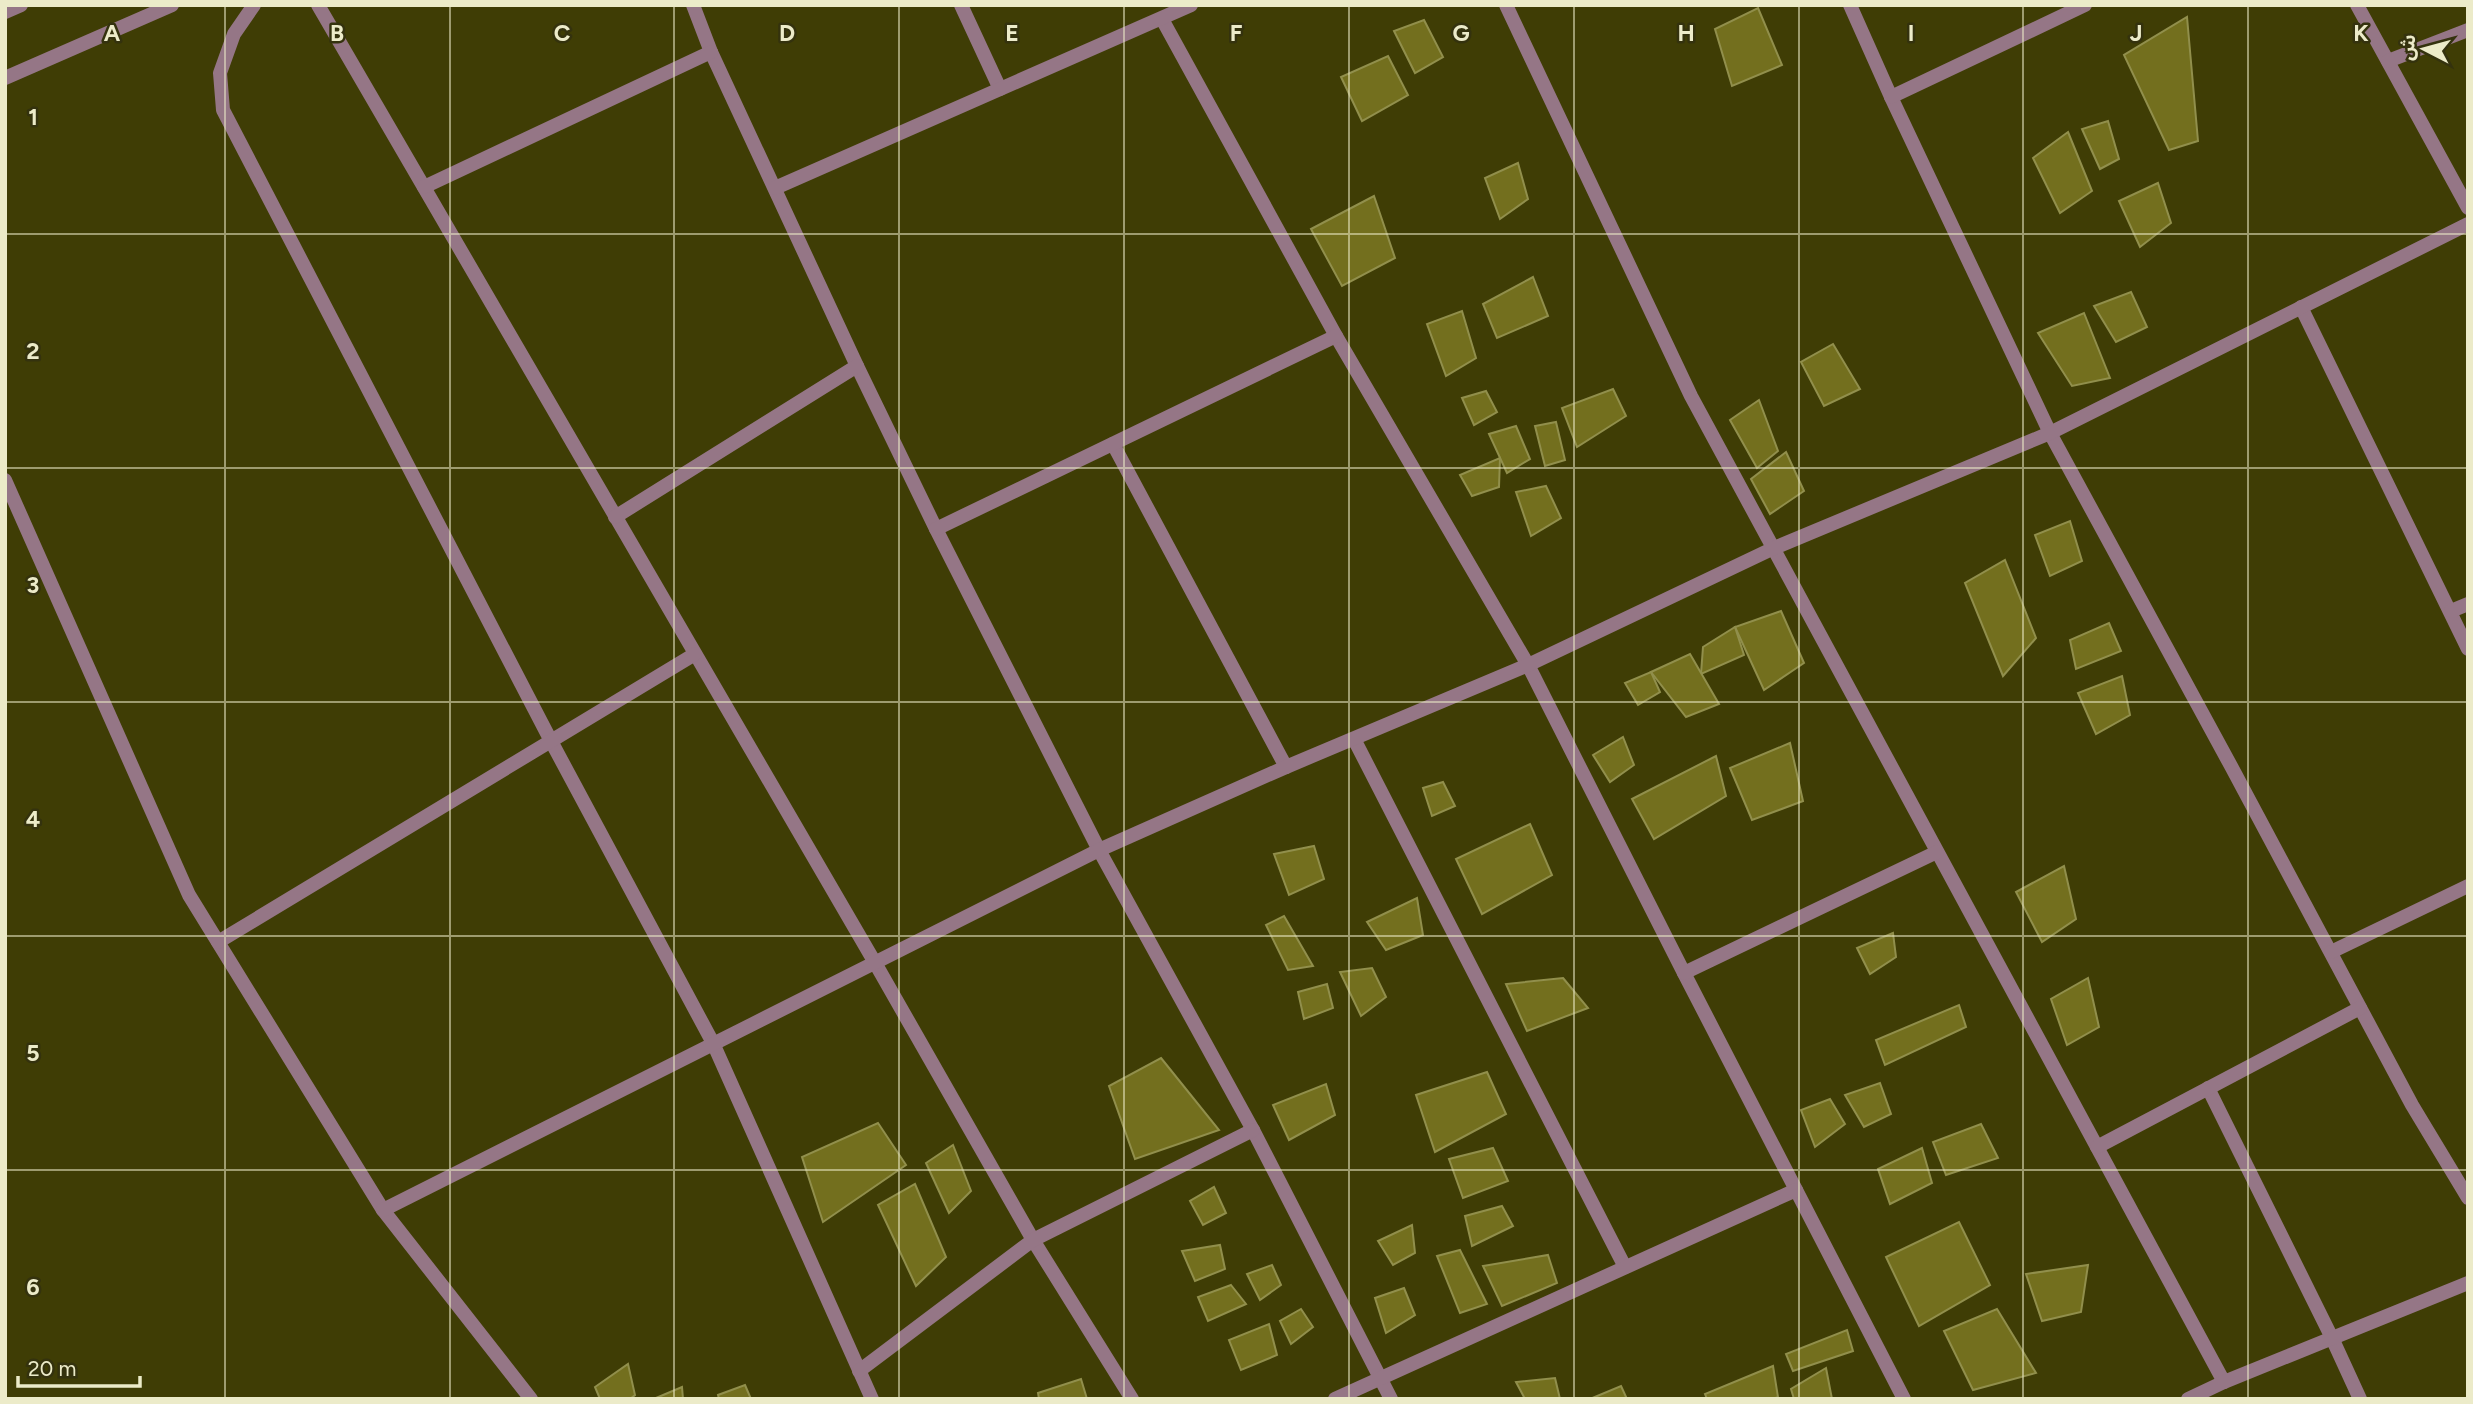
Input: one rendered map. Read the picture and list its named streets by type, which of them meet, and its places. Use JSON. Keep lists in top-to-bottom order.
{
  "scale_bar": "20 m",
  "north": "left",
  "grid": {
    "columns": [
      "A",
      "B",
      "C",
      "D",
      "E",
      "F",
      "G",
      "H",
      "I",
      "J",
      "K"
    ],
    "rows": [
      "1",
      "2",
      "3",
      "4",
      "5",
      "6"
    ]
  }
}
